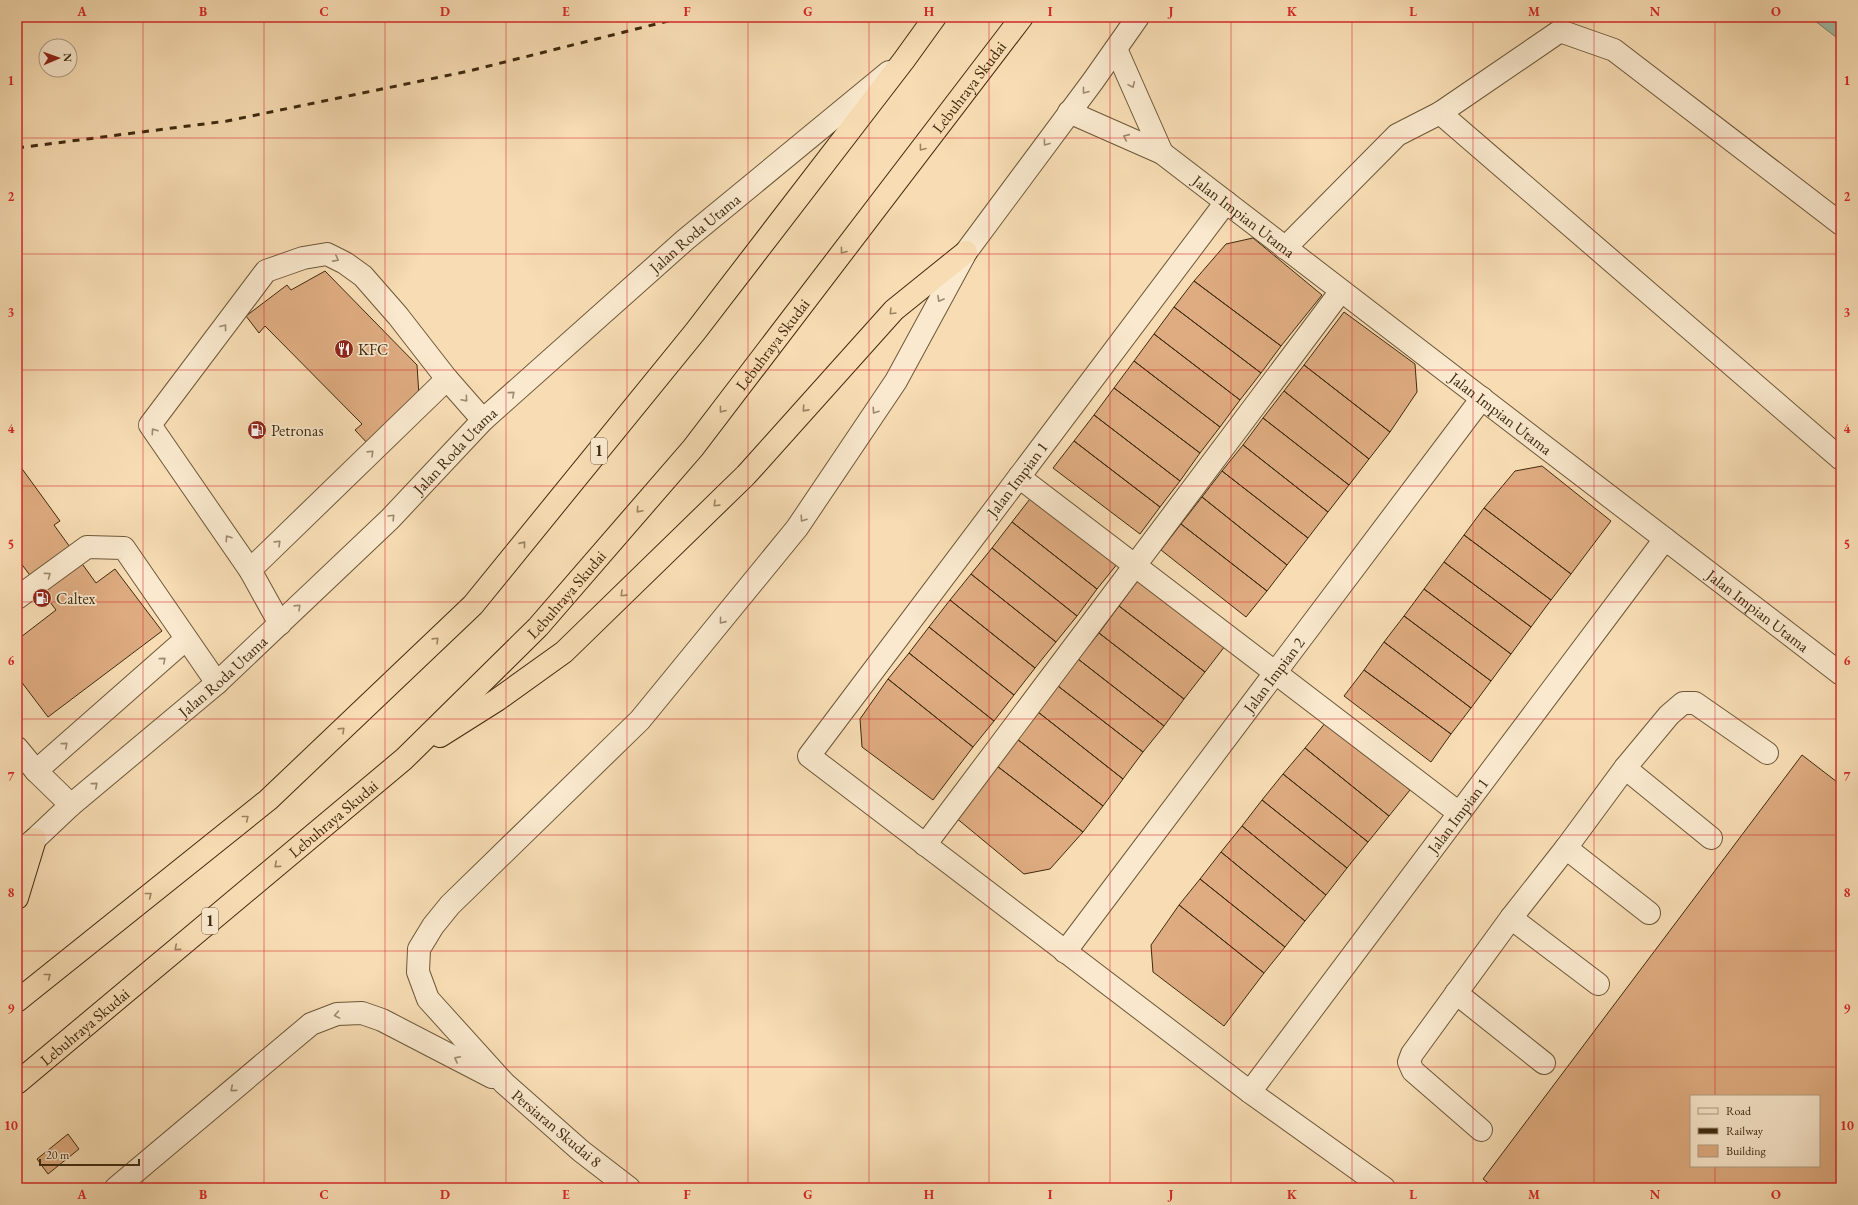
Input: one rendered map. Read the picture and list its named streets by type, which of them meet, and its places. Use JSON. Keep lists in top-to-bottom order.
{
  "streets": {
    "highway": ["Lebuhraya Skudai", "1"],
    "street": [
      "Jalan Impian Utama",
      "Jalan Roda Utama",
      "Jalan Impian 1",
      "Jalan Impian 2",
      "Persiaran Skudai 8"
    ]
  },
  "crossings": [
    ["Jalan Impian Utama", "Jalan Impian 1"],
    ["Jalan Impian Utama", "Jalan Impian 2"],
    ["Jalan Roda Utama", "1"]
  ],
  "places": {
    "restaurant": ["KFC"],
    "fuel station": ["Petronas", "Caltex"]
  },
  "legend": ["Road", "Railway", "Building"],
  "scale_bar": "20 m",
  "north": "right",
  "grid": {
    "columns": [
      "A",
      "B",
      "C",
      "D",
      "E",
      "F",
      "G",
      "H",
      "I",
      "J",
      "K",
      "L",
      "M",
      "N",
      "O"
    ],
    "rows": [
      "1",
      "2",
      "3",
      "4",
      "5",
      "6",
      "7",
      "8",
      "9",
      "10"
    ]
  }
}
